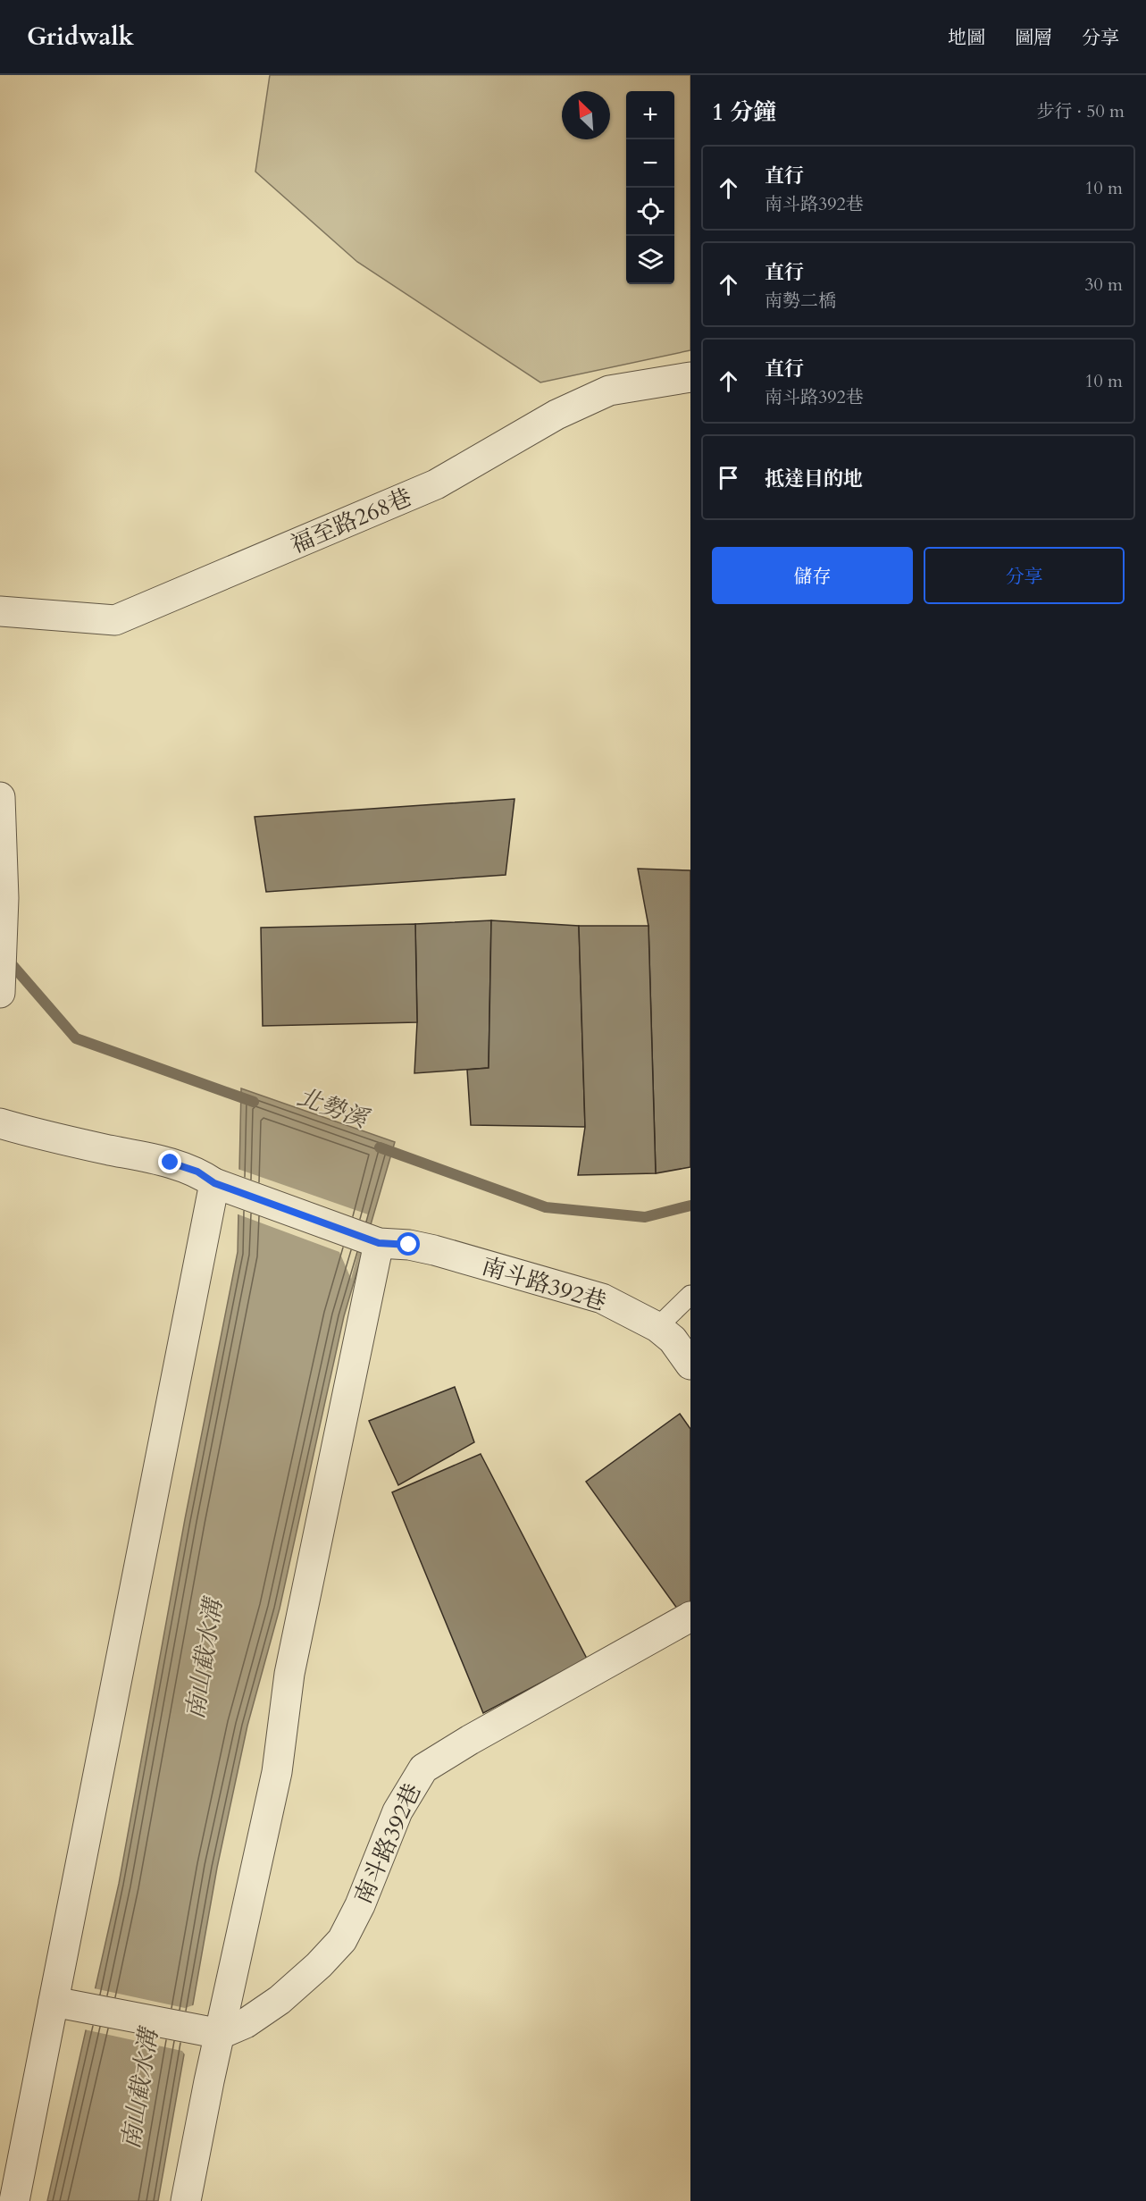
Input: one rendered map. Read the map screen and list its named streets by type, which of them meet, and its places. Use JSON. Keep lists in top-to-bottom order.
{
  "streets": {
    "street": ["福至路268巷", "南斗路392巷"]
  },
  "water": ["北勢溪", "南山截水溝"],
  "north": "top left",
  "page": {
    "header": "Gridwalk",
    "nav": ["地圖", "圖層", "分享"],
    "heading": ["1 分鐘", "步行 · 50 m"],
    "map_buttons": ["+", "−"],
    "list": [
      ["直行", "南斗路392巷", "10 m"],
      ["直行", "南勢二橋", "30 m"],
      ["直行", "南斗路392巷", "10 m"],
      "抵達目的地"
    ],
    "buttons": ["儲存", "分享"]
  }
}
